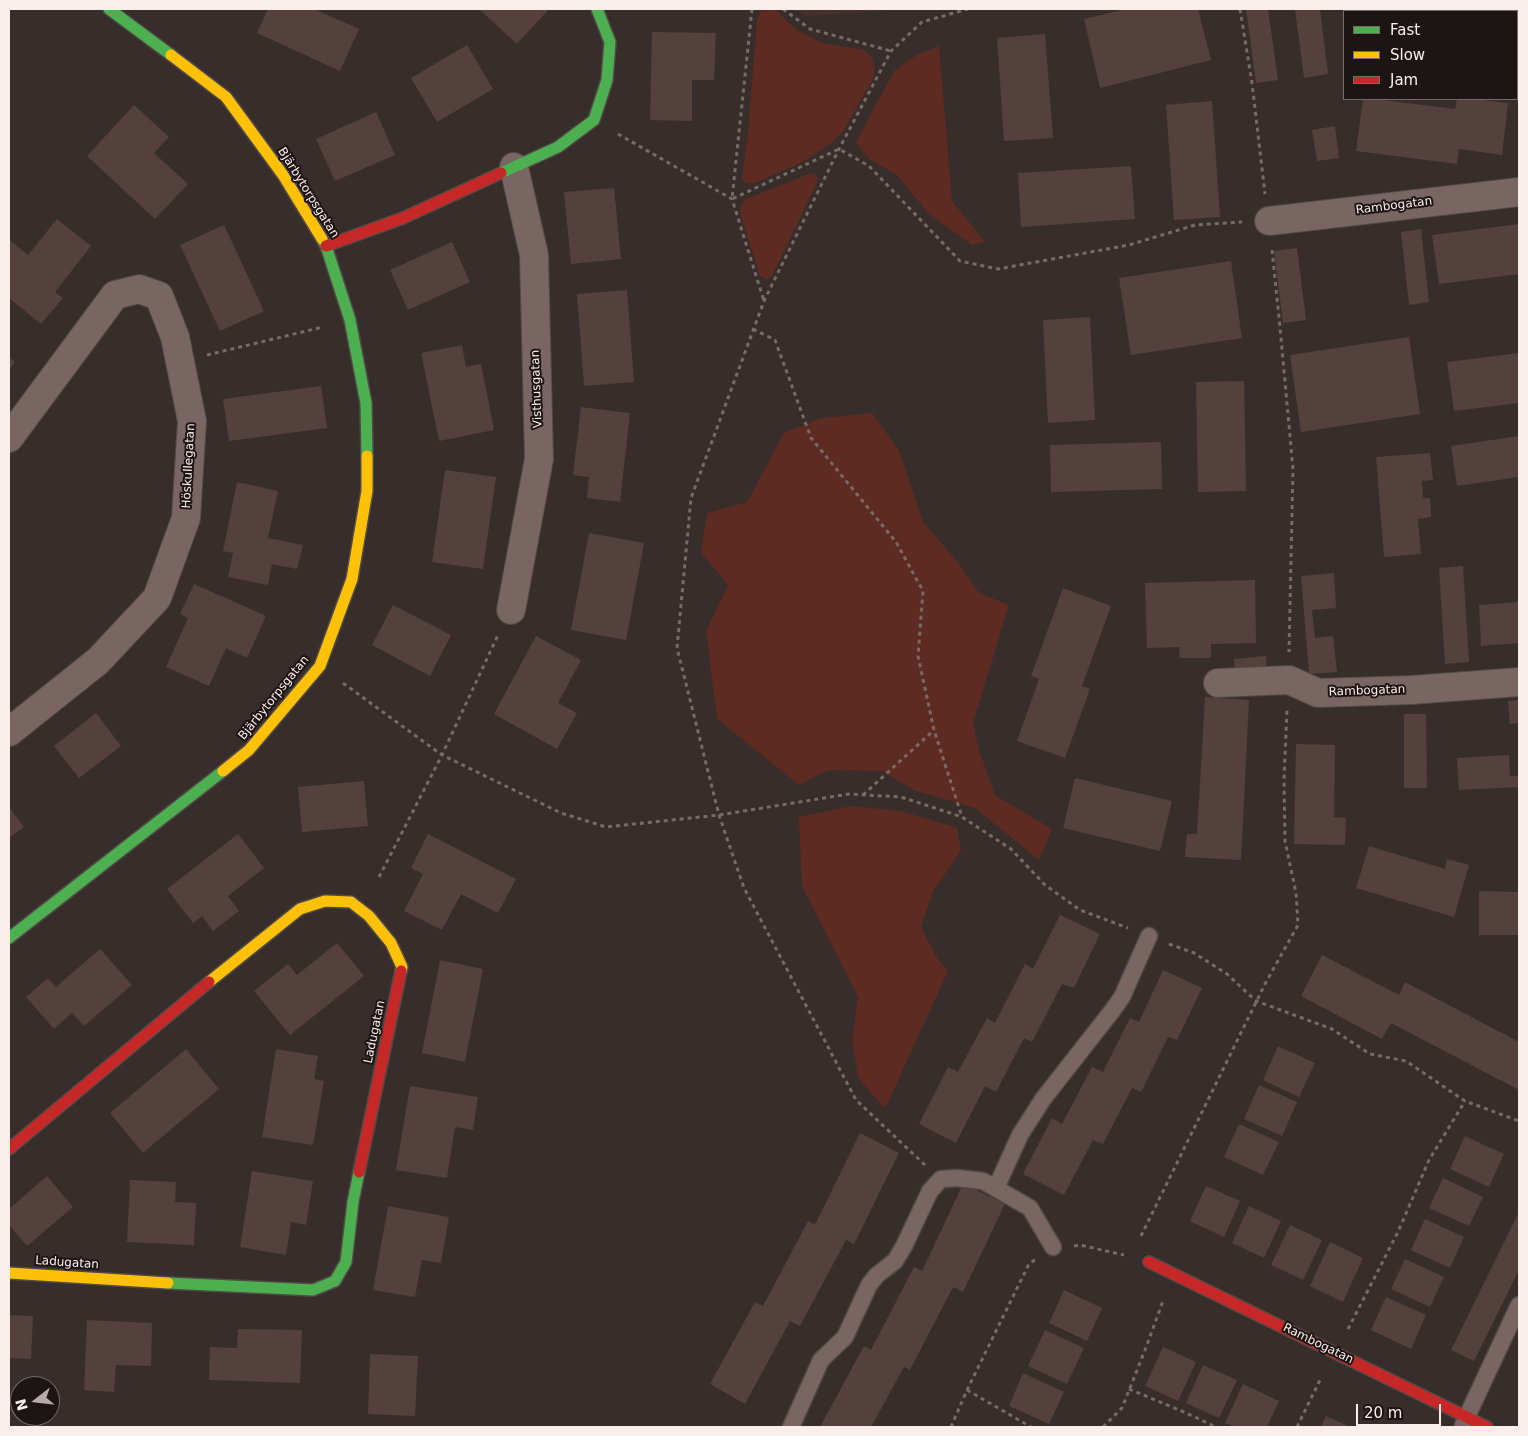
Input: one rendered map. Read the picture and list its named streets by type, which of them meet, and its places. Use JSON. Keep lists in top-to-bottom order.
{
  "streets": {
    "street": [
      "Bjärbytorpsgatan",
      "Rambogatan",
      "Visthusgatan",
      "Höskullegatan",
      "Ladugatan"
    ]
  },
  "legend": ["Fast", "Slow", "Jam"],
  "scale_bar": "20 m",
  "north": "left"
}
